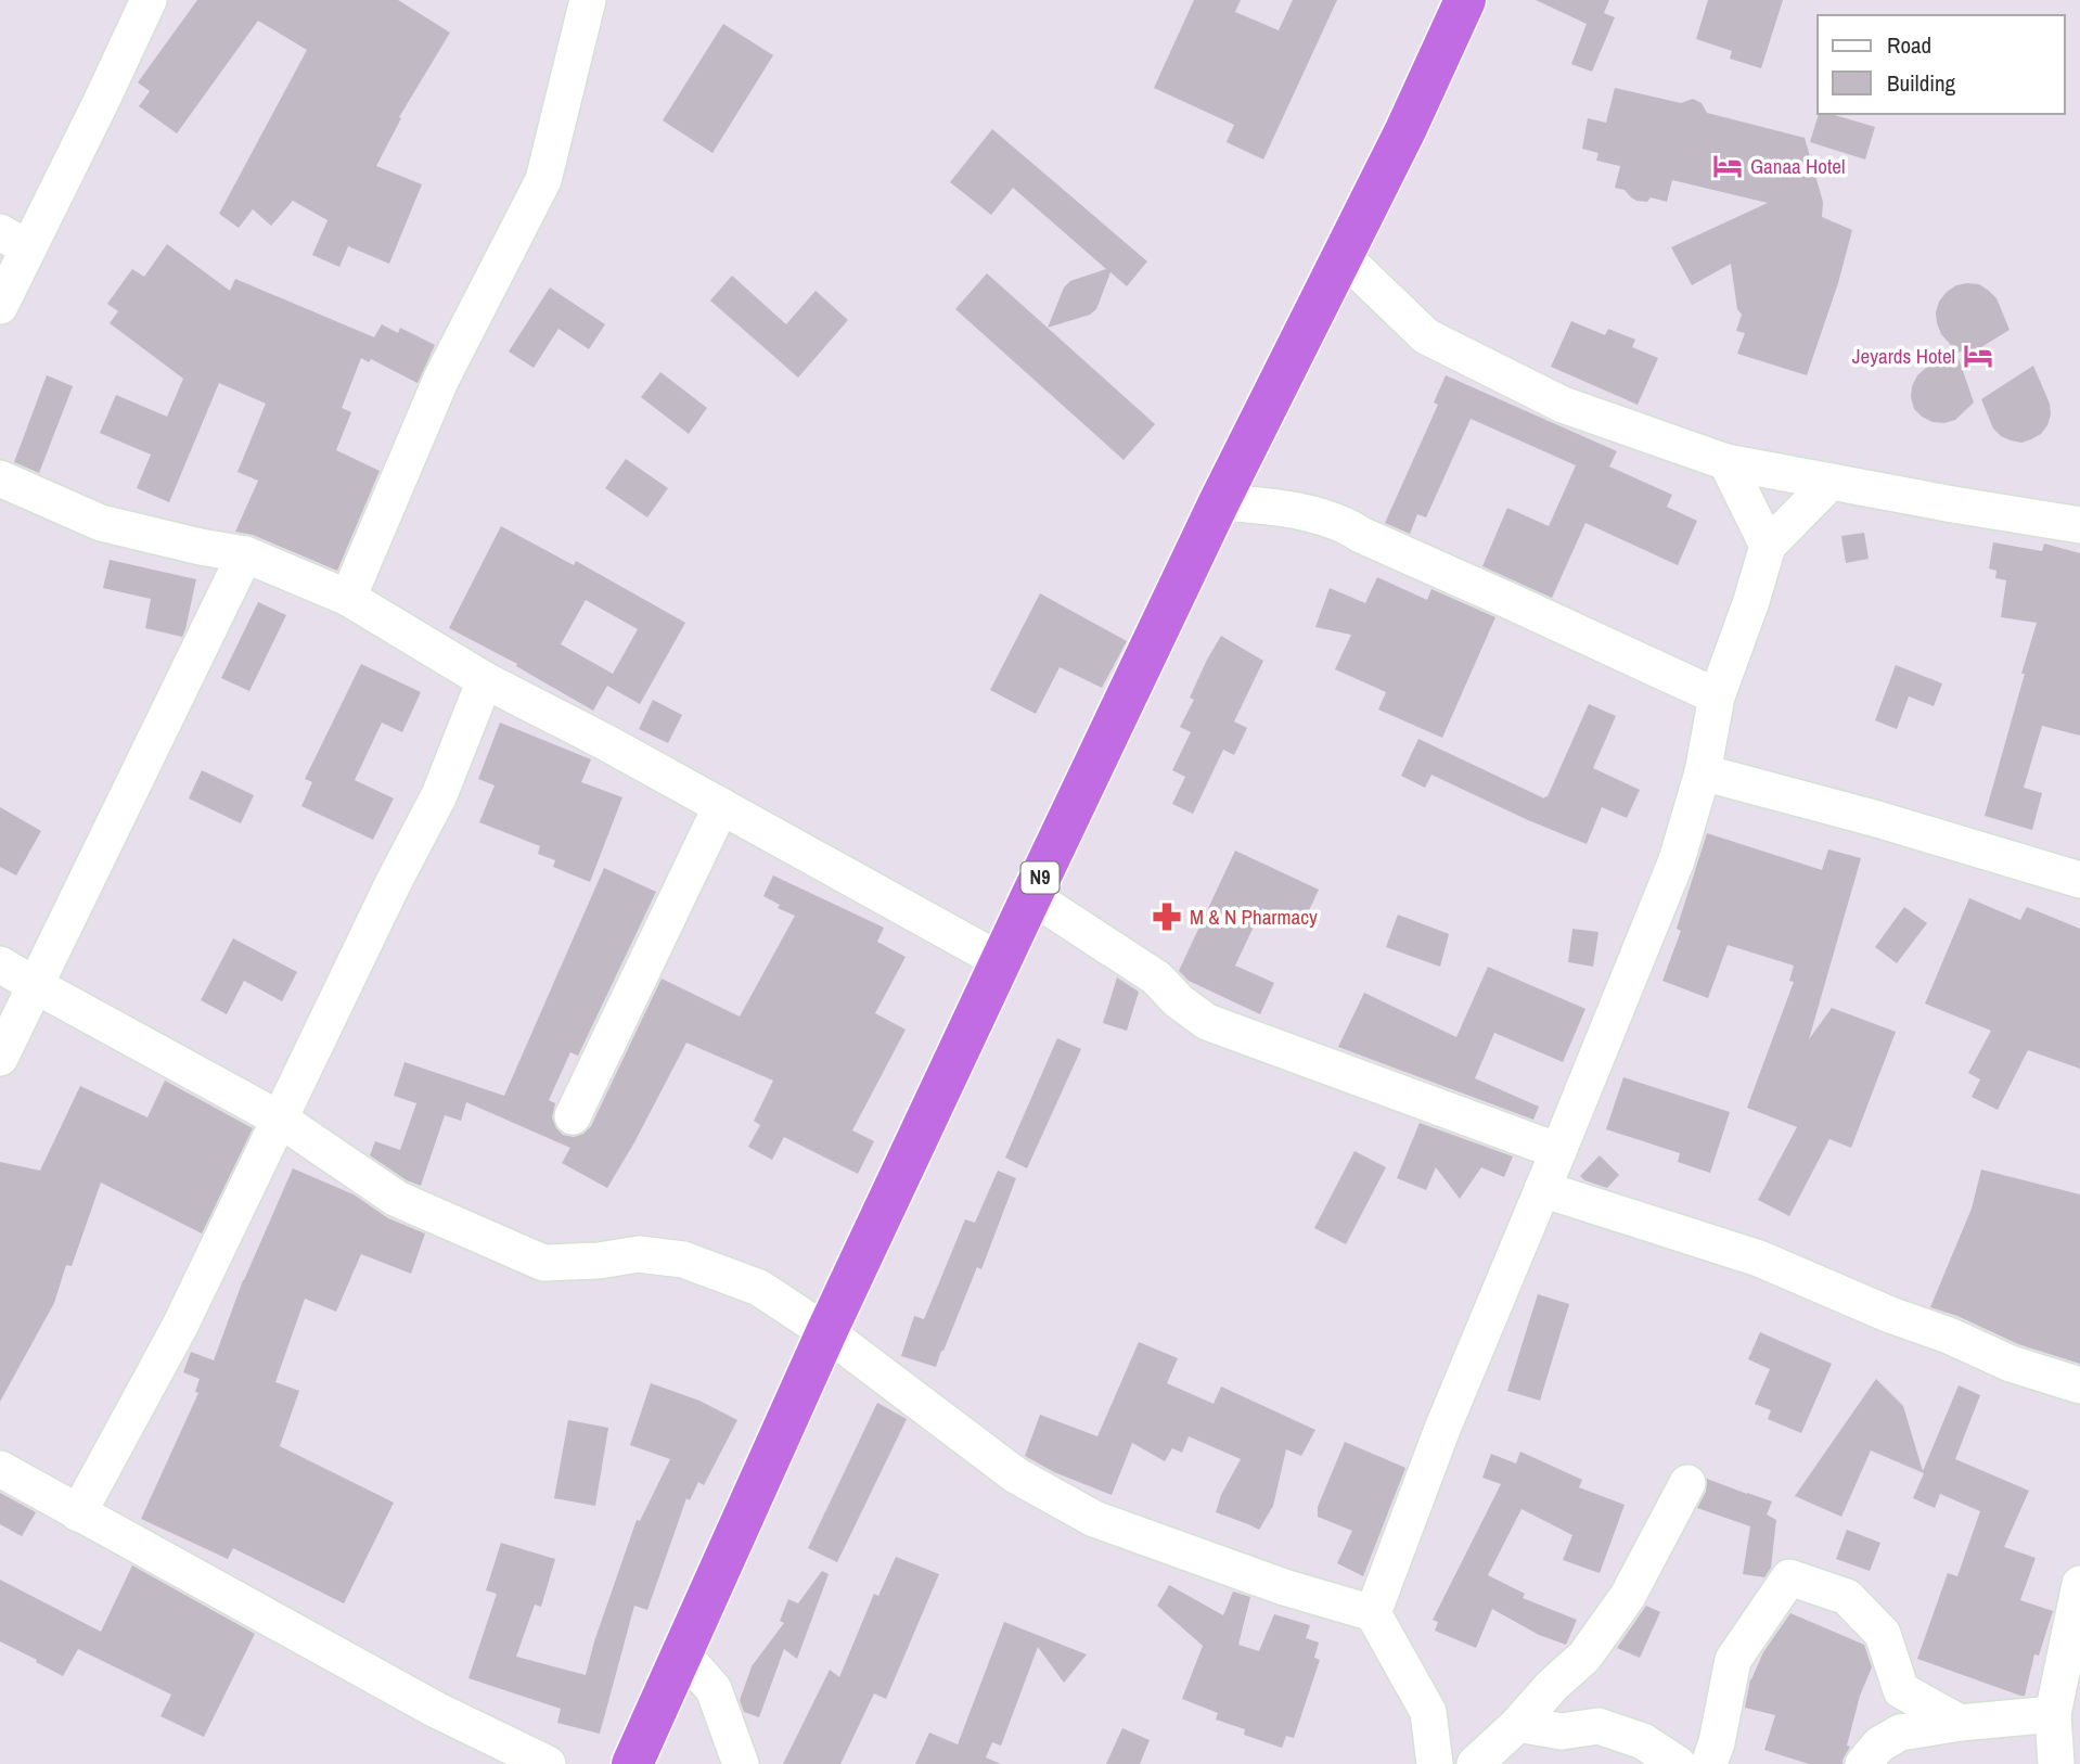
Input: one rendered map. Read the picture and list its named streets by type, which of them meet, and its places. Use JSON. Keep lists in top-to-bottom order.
{
  "streets": {
    "highway": ["N9"]
  },
  "places": {
    "hotel": ["Ganaa Hotel", "Jeyards Hotel"],
    "pharmacy": ["M & N Pharmacy"]
  },
  "legend": ["Road", "Building"]
}
